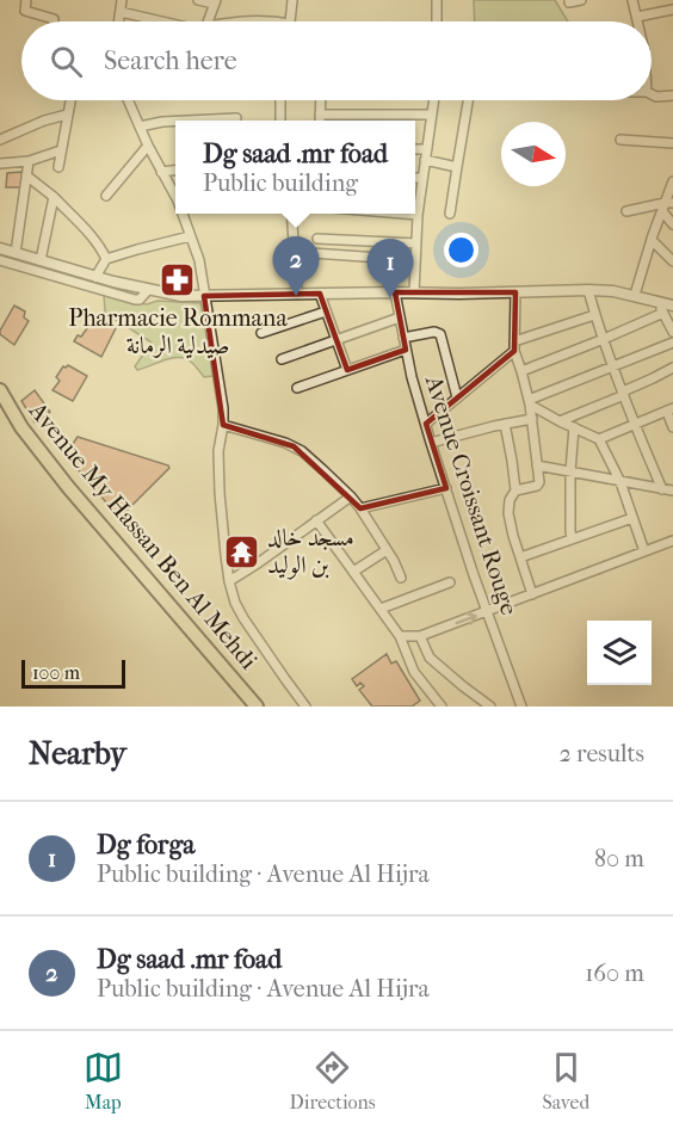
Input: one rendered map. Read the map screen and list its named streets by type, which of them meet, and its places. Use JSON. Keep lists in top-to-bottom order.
{
  "streets": {
    "main road": ["Avenue My Hassan Ben Al Mehdi"],
    "street": ["Avenue Croissant Rouge"]
  },
  "places": {
    "pharmacy": ["Pharmacie Rommana صيدلية الرمانة"],
    "temple": ["مسجد خالد بن الوليد"]
  },
  "scale_bar": "100 m",
  "north": "right",
  "page": {
    "search": "Search here",
    "popup": ["Dg saad .mr foad", "Public building"],
    "pins": ["2", "1"],
    "scale": "100 m",
    "heading": ["Nearby", "2 results"],
    "list": [
      {
        "mark": "1",
        "name": "Dg forga",
        "note": "Public building · Avenue Al Hijra",
        "value": "80 m"
      },
      {
        "mark": "2",
        "name": "Dg saad .mr foad",
        "note": "Public building · Avenue Al Hijra",
        "value": "160 m"
      }
    ],
    "nav": ["Map", "Directions", "Saved"]
  }
}
